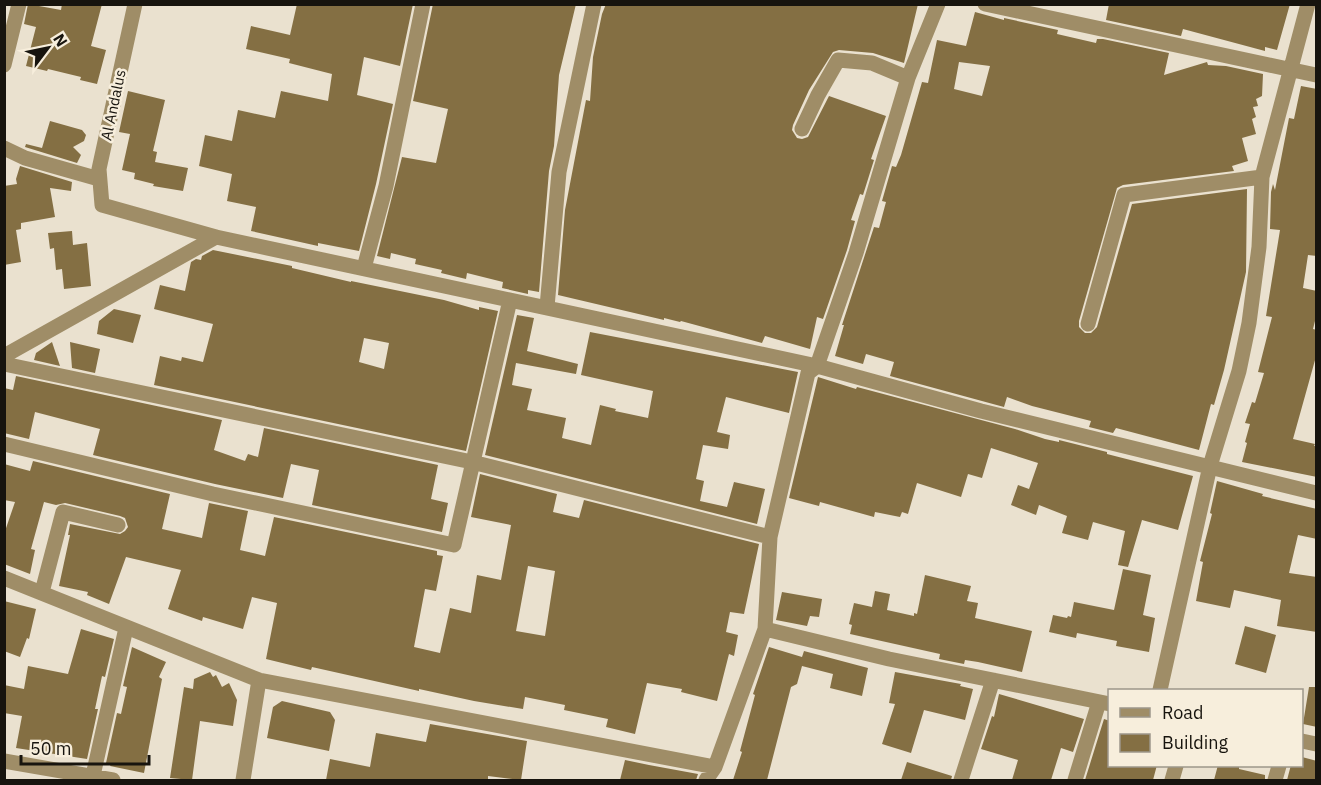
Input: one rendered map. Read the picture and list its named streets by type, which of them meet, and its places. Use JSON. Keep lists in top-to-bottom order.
{
  "streets": {
    "street": ["Al Andalus"]
  },
  "legend": ["Road", "Building"],
  "scale_bar": "50 m",
  "north": "top right"
}
